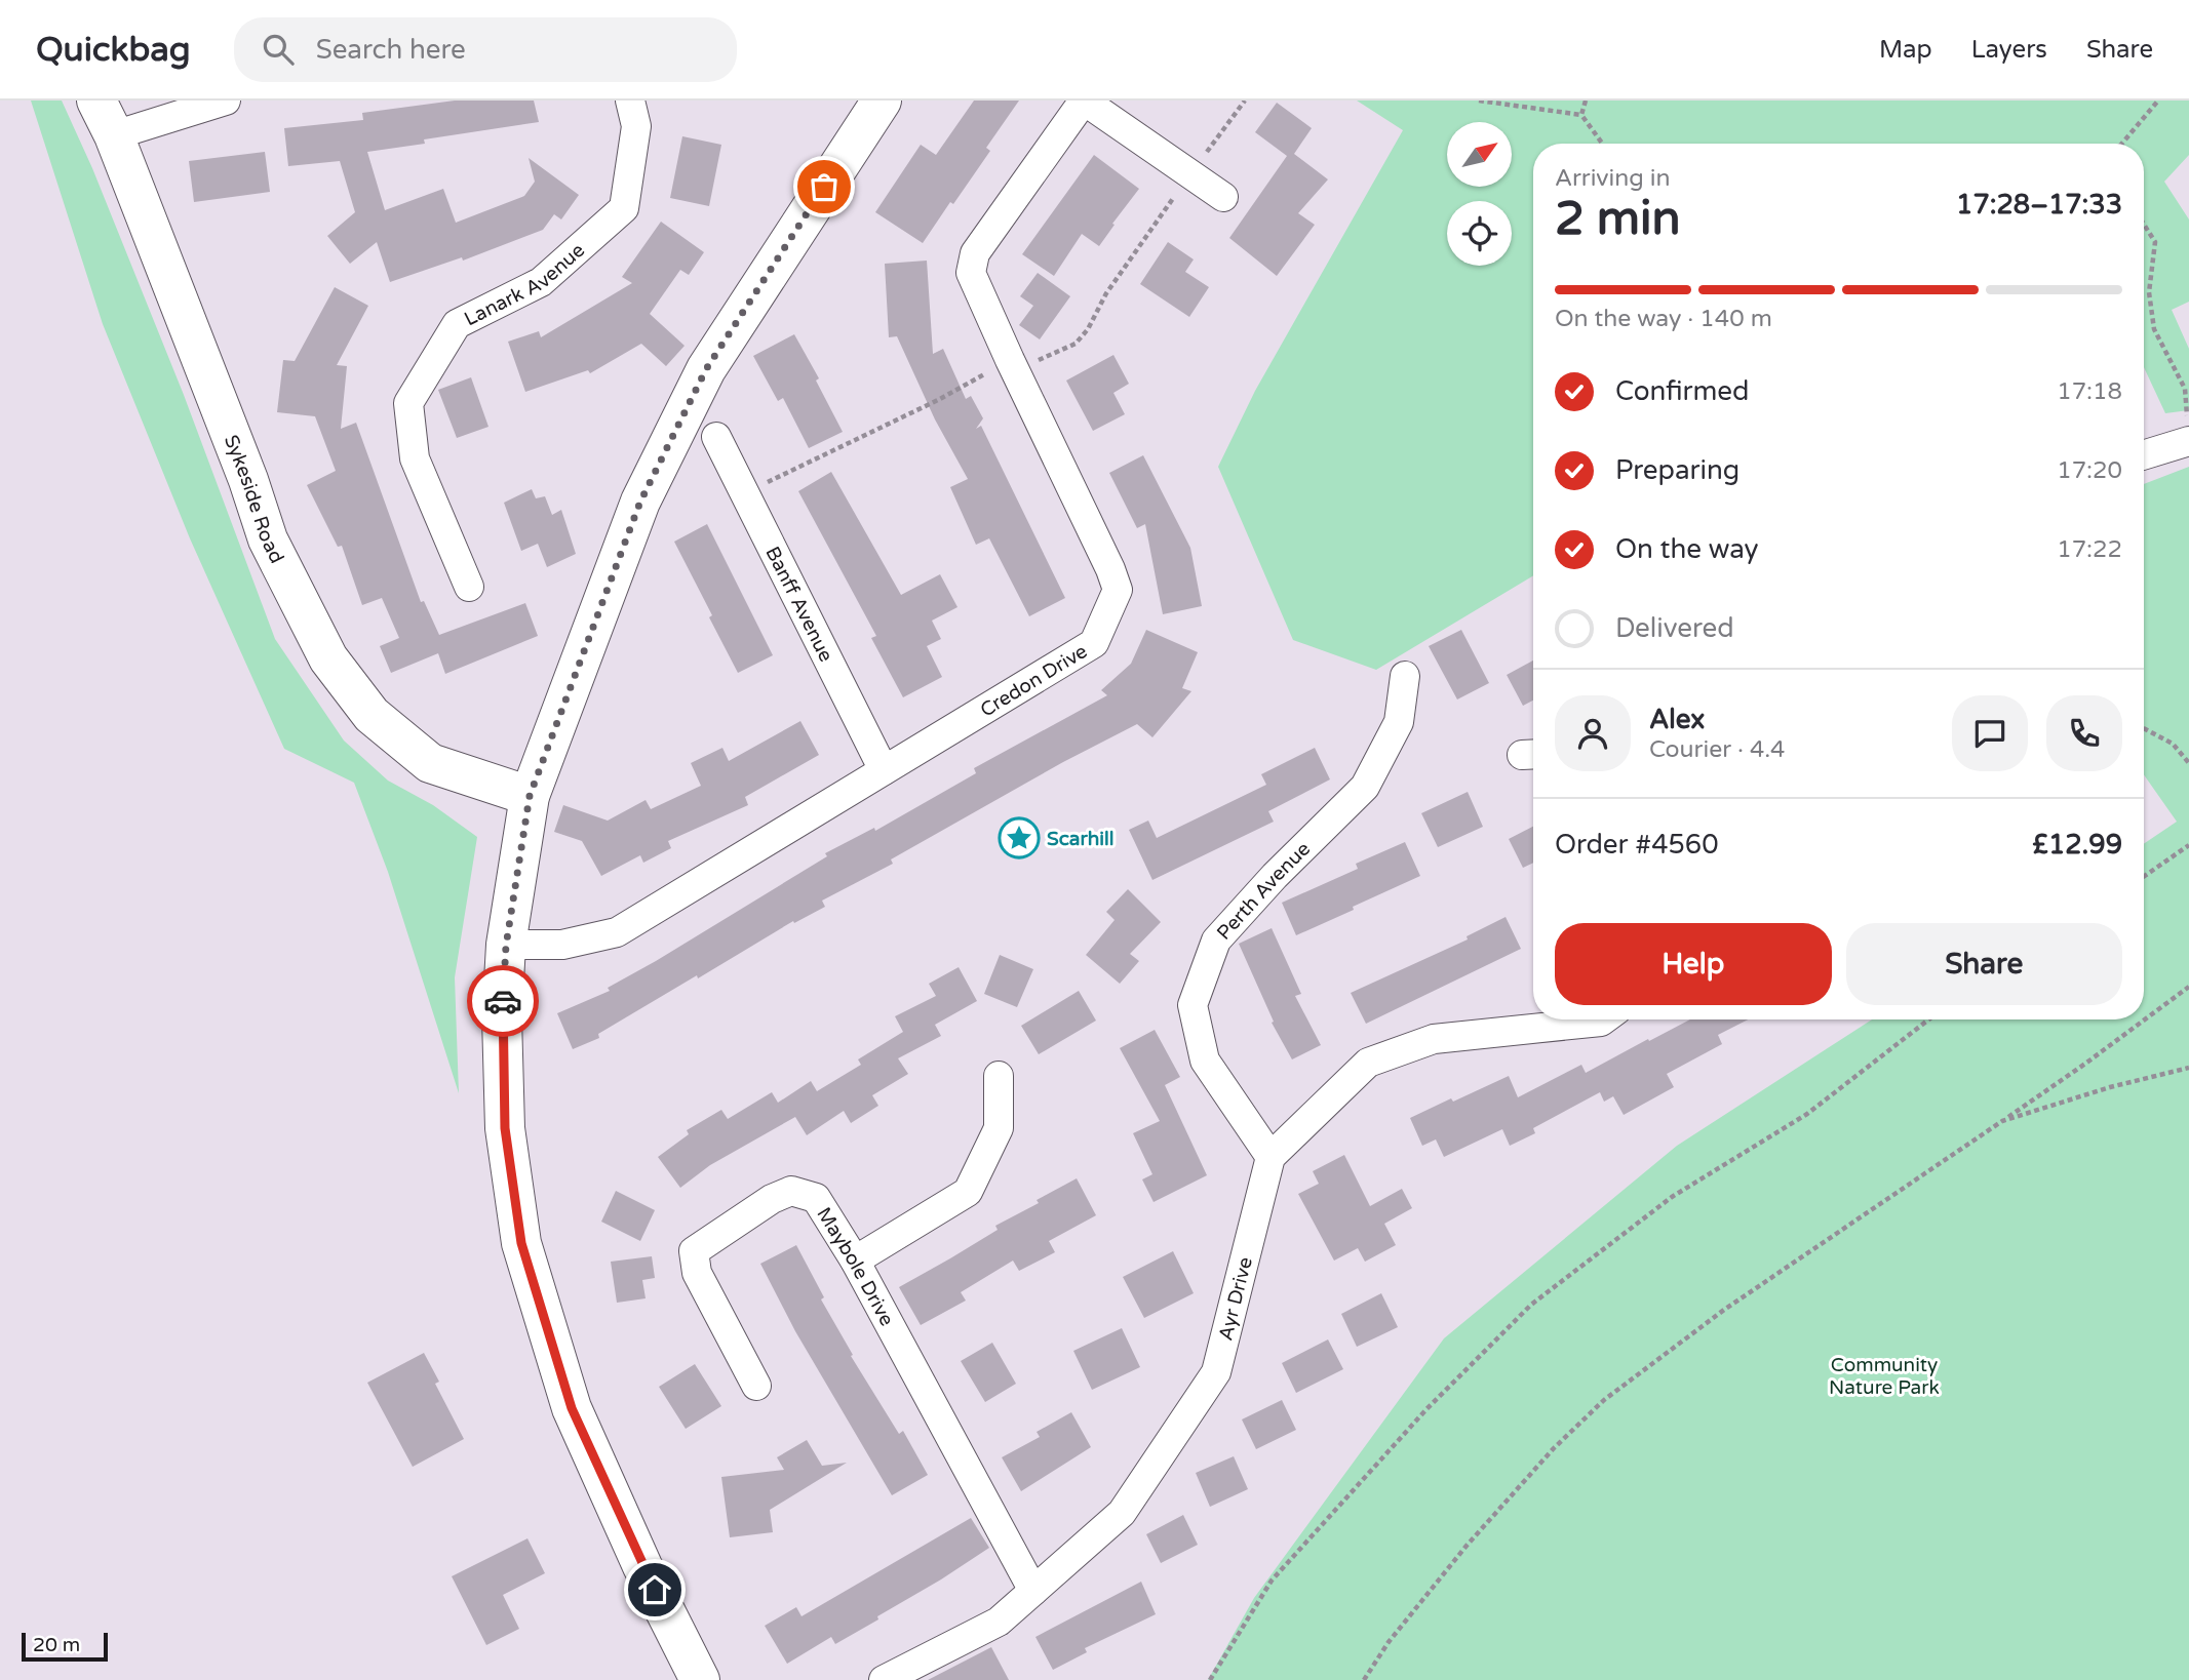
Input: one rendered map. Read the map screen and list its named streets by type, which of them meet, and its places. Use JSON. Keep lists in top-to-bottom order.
{
  "streets": {
    "main road": ["Sykeside Road"],
    "street": [
      "Lanark Avenue",
      "Banff Avenue",
      "Credon Drive",
      "Perth Avenue",
      "Maybole Drive",
      "Ayr Drive"
    ]
  },
  "crossings": [
    ["Banff Avenue", "Credon Drive"],
    ["Perth Avenue", "Ayr Drive"],
    ["Maybole Drive", "Ayr Drive"]
  ],
  "parks": ["Community Nature Park"],
  "places": {
    "place": ["Scarhill"]
  },
  "scale_bar": "20 m",
  "north": "top right",
  "page": {
    "header": "Quickbag",
    "search": "Search here",
    "nav": ["Map", "Layers", "Share"],
    "heading": ["2 min", "Arriving in", "17:28–17:33"],
    "panel": [
      "Alex",
      "Courier · 4.4",
      "Order #4560",
      "£12.99"
    ],
    "bar": "On the way · 140 m",
    "list": [
      ["Confirmed", "17:18"],
      ["Preparing", "17:20"],
      ["On the way", "17:22"],
      "Delivered"
    ],
    "buttons": ["Help", "Share"],
    "scale": "20 m"
  }
}
